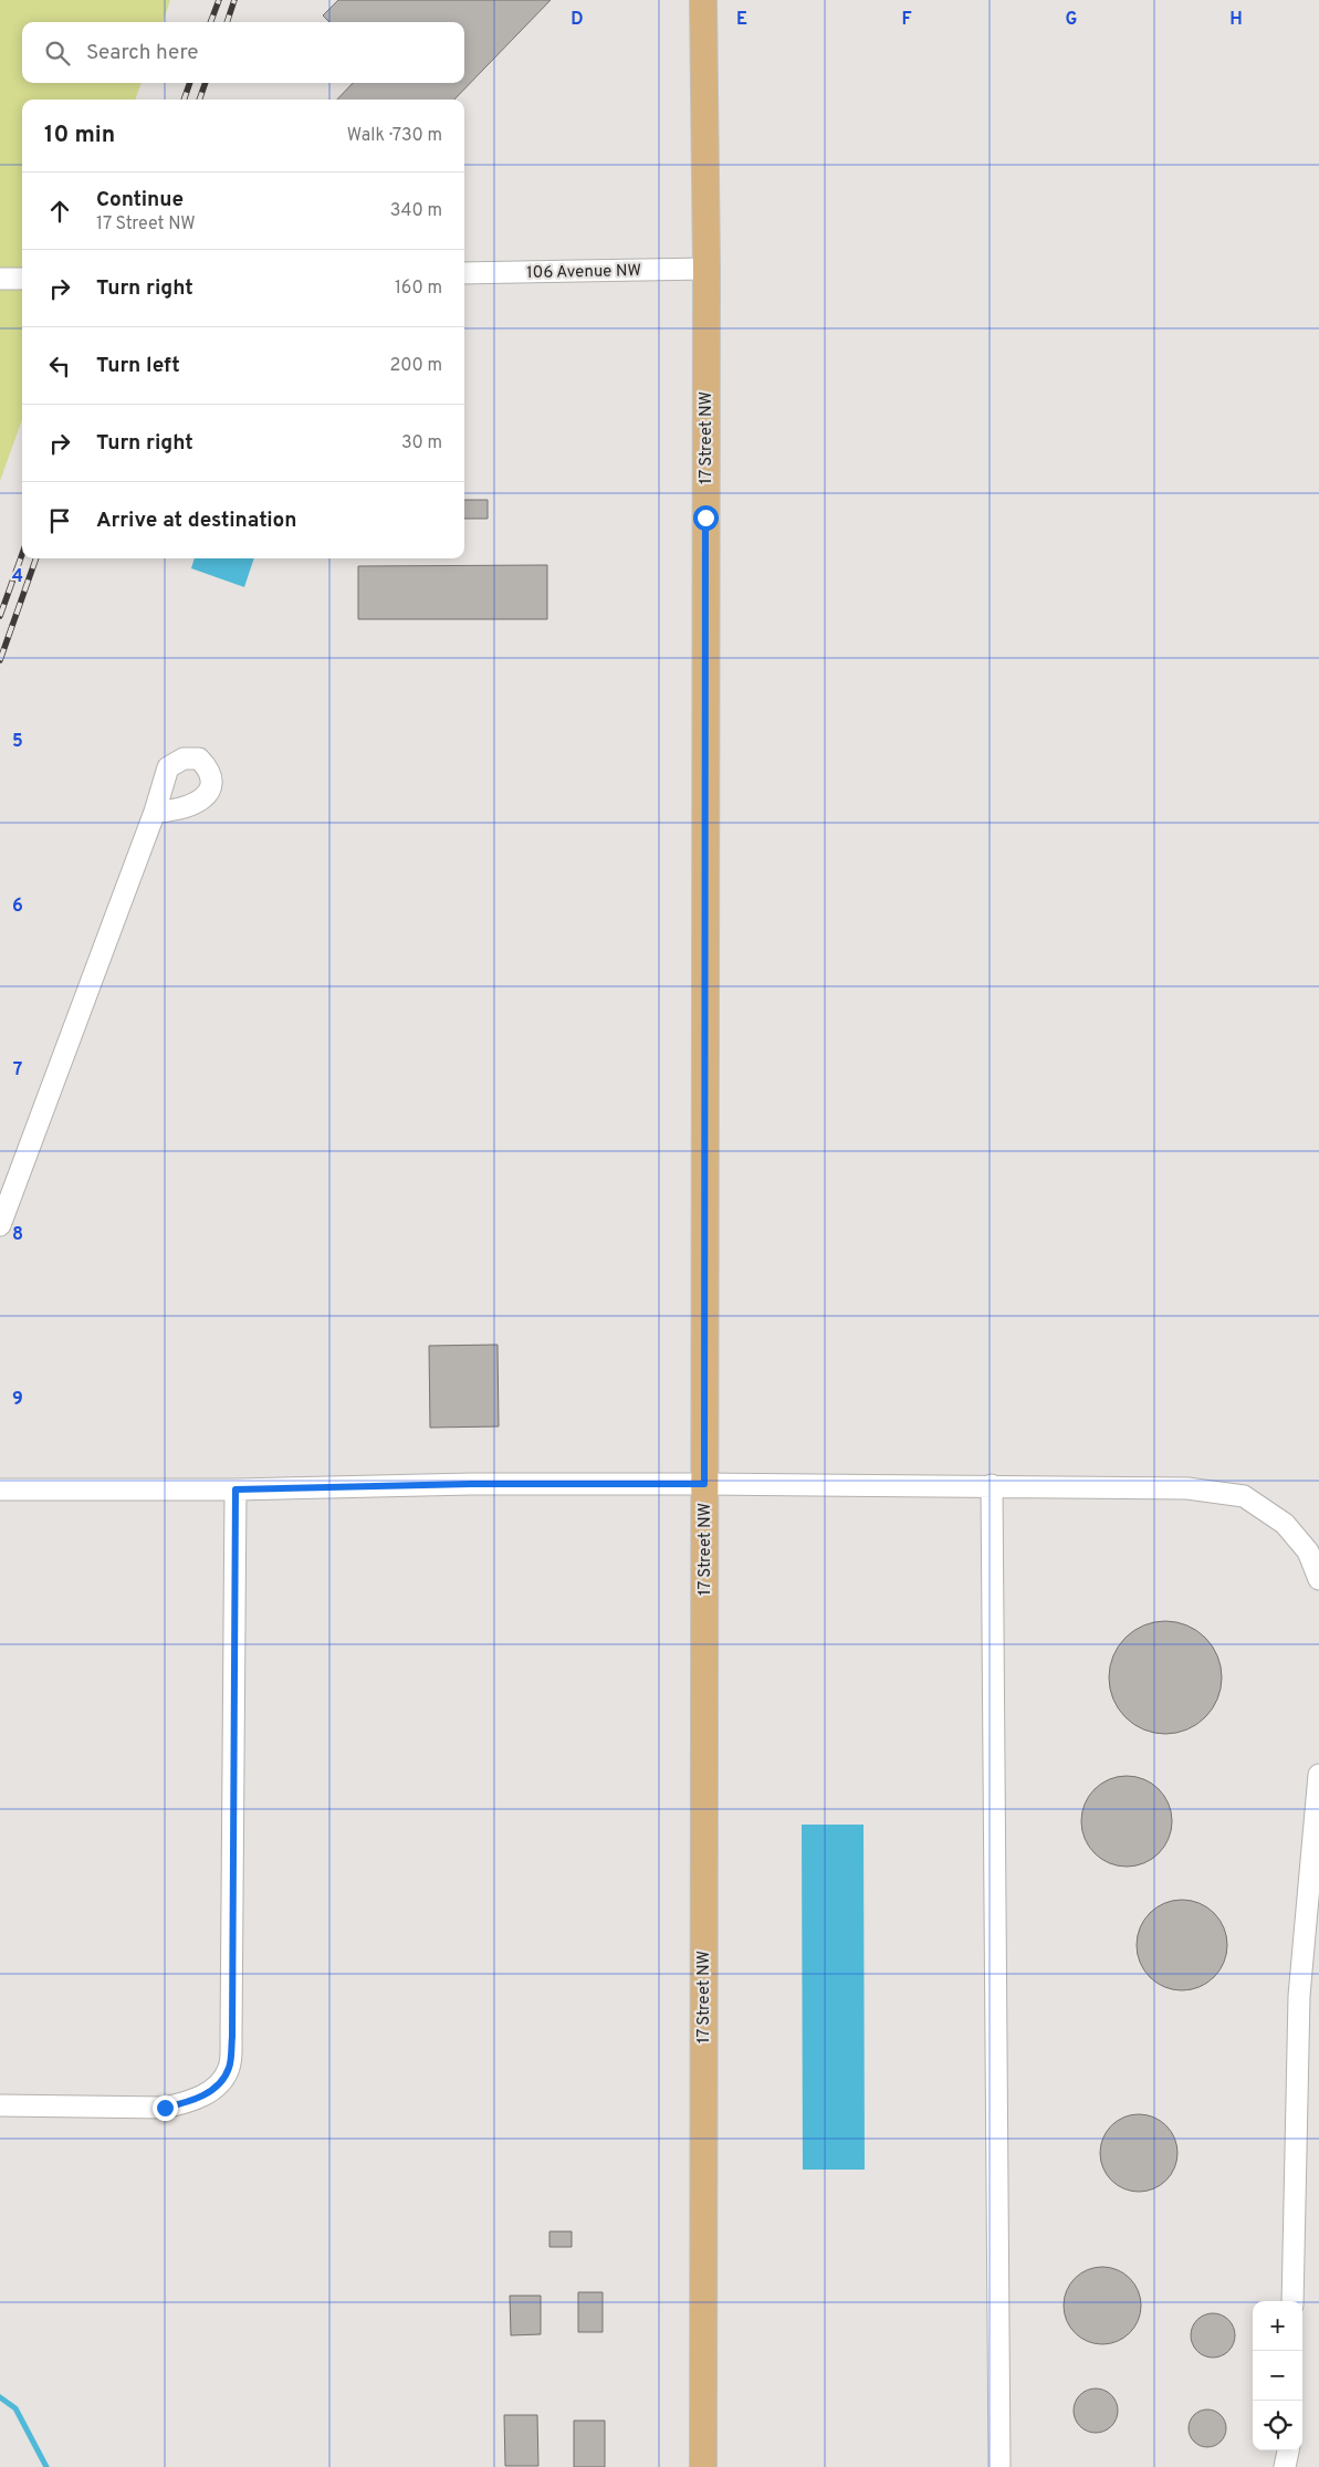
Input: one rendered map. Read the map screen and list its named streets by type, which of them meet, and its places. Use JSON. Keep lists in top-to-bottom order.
{
  "streets": {
    "main road": ["17 Street NW"],
    "street": ["106 Avenue NW"]
  },
  "crossings": [
    ["106 Avenue NW", "17 Street NW"]
  ],
  "page": {
    "search": "Search here",
    "heading": ["10 min", "Walk · 730 m"],
    "list": [
      ["Continue", "17 Street NW", "340 m"],
      ["Turn right", "160 m"],
      ["Turn left", "200 m"],
      ["Turn right", "30 m"],
      "Arrive at destination"
    ],
    "map_buttons": ["+", "−"]
  },
  "grid": {
    "columns": [
      "D",
      "E",
      "F",
      "G",
      "H"
    ],
    "rows": [
      "4",
      "5",
      "6",
      "7",
      "8",
      "9"
    ]
  }
}
